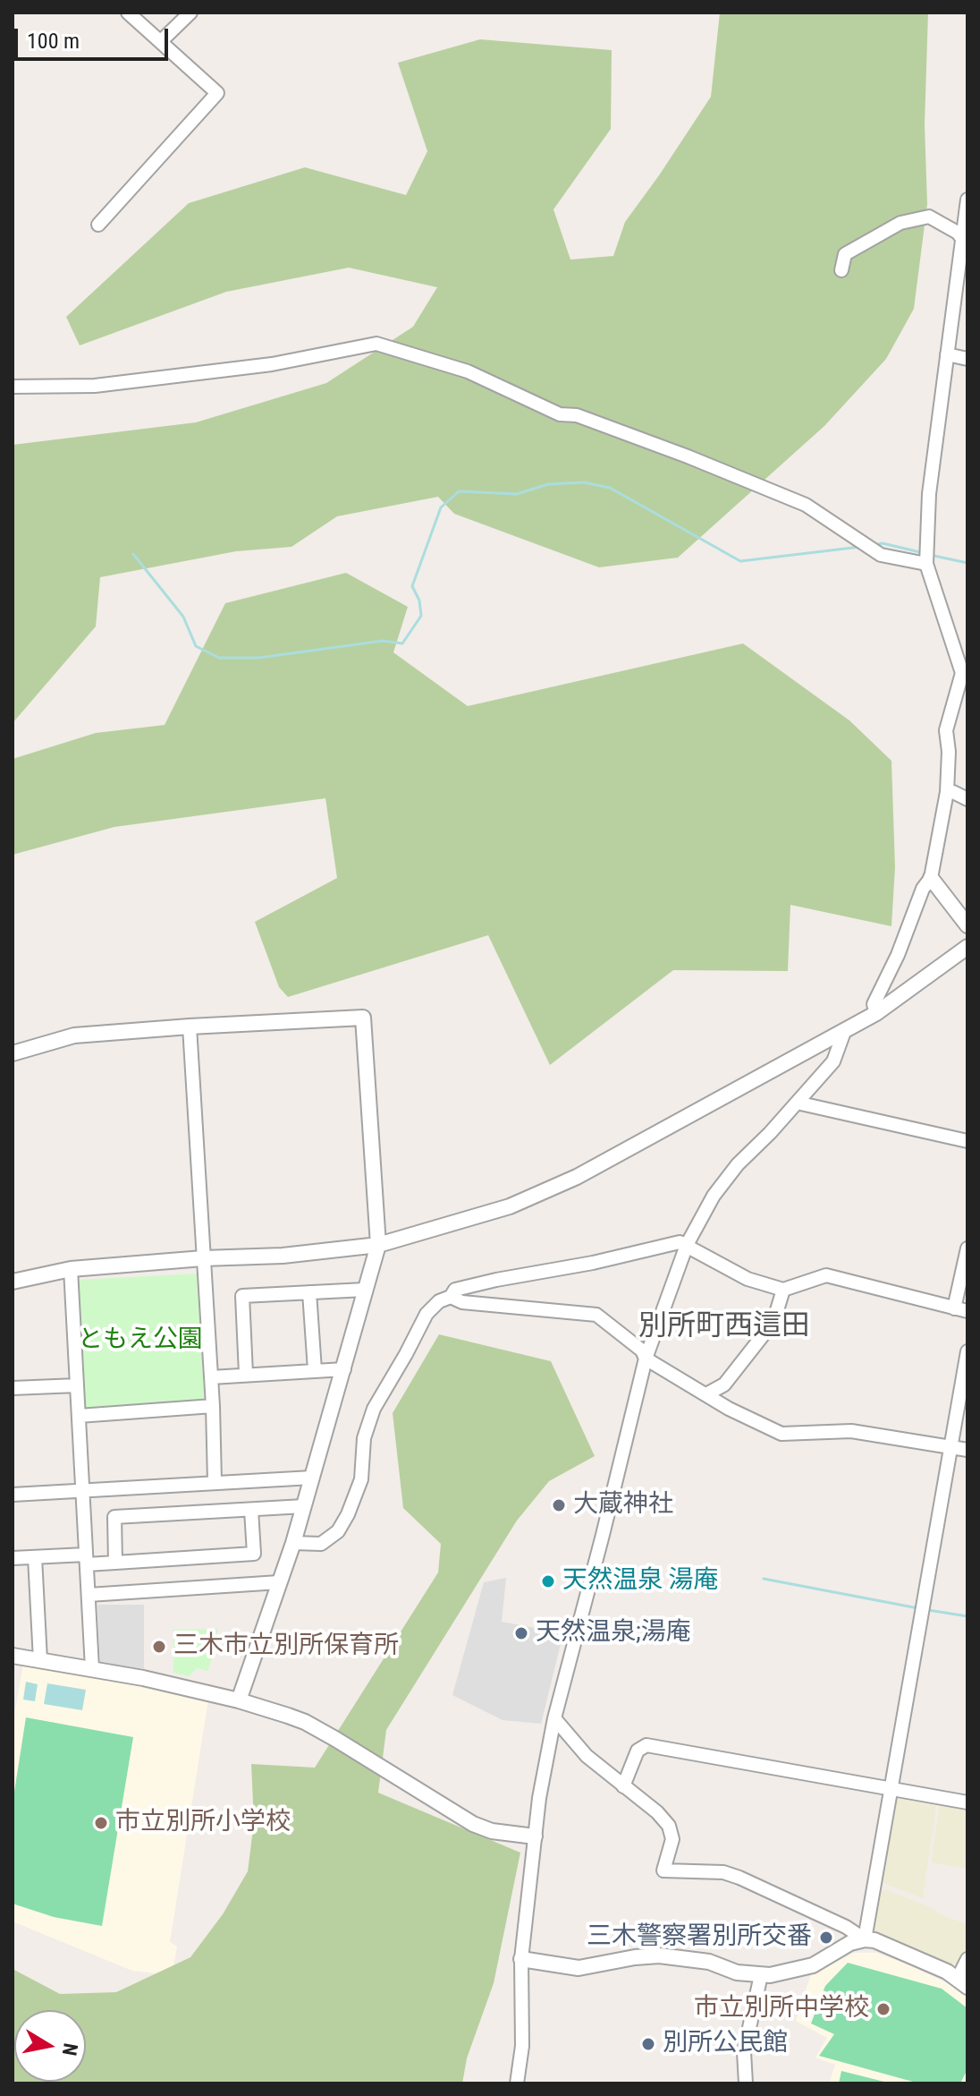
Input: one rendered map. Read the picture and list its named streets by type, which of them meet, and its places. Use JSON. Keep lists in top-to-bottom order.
{
  "districts": ["別所町西這田"],
  "parks": ["ともえ公園"],
  "places": [
    "大蔵神社",
    "天然温泉 湯庵",
    "天然温泉;湯庵",
    "三木市立別所保育所",
    "市立別所小学校",
    "三木警察署別所交番",
    "市立別所中学校",
    "別所公民館"
  ],
  "scale_bar": "100 m",
  "north": "right"
}
